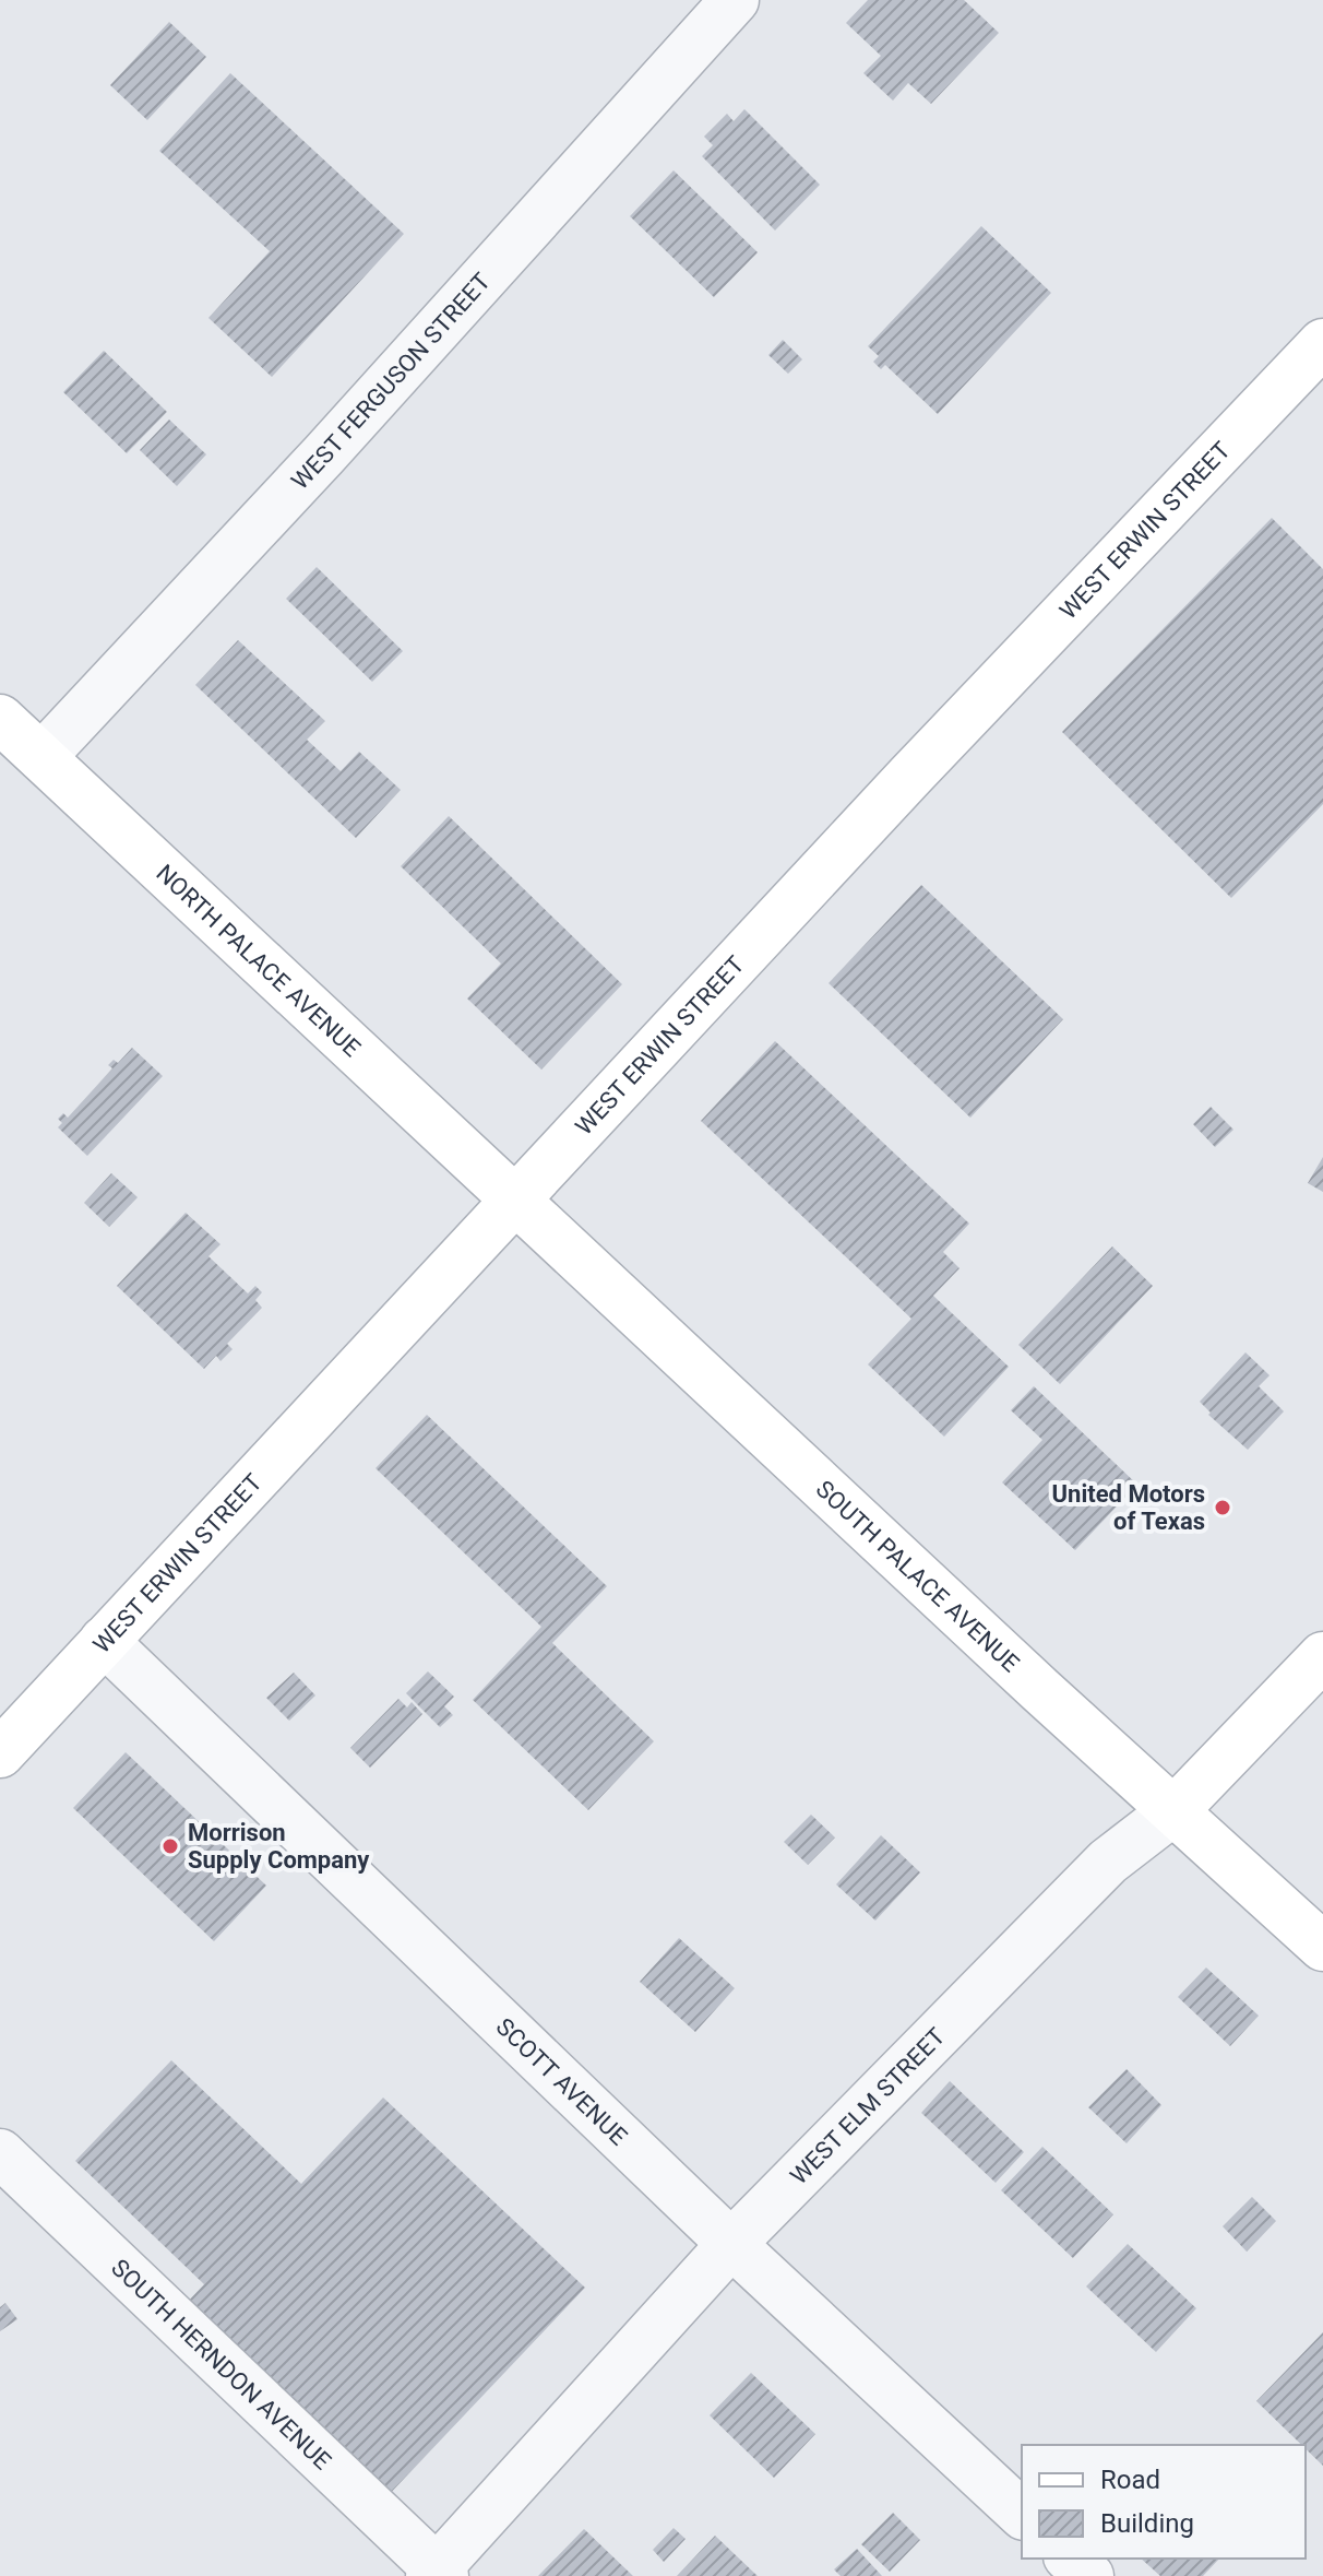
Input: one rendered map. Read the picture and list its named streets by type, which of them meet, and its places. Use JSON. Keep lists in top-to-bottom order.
{
  "streets": {
    "main road": [
      "WEST ERWIN STREET",
      "NORTH PALACE AVENUE",
      "SOUTH PALACE AVENUE",
      "WEST ELM STREET"
    ],
    "street": ["WEST FERGUSON STREET", "SCOTT AVENUE", "SOUTH HERNDON AVENUE"]
  },
  "crossings": [
    ["WEST FERGUSON STREET", "NORTH PALACE AVENUE"],
    ["WEST ERWIN STREET", "NORTH PALACE AVENUE"],
    ["WEST ERWIN STREET", "SOUTH PALACE AVENUE"],
    ["WEST ERWIN STREET", "SCOTT AVENUE"],
    ["NORTH PALACE AVENUE", "SOUTH PALACE AVENUE"],
    ["SOUTH PALACE AVENUE", "WEST ELM STREET"],
    ["SCOTT AVENUE", "WEST ELM STREET"],
    ["WEST ELM STREET", "SOUTH HERNDON AVENUE"]
  ],
  "places": ["United Motors of Texas", "Morrison Supply Company"],
  "legend": ["Road", "Building"]
}
